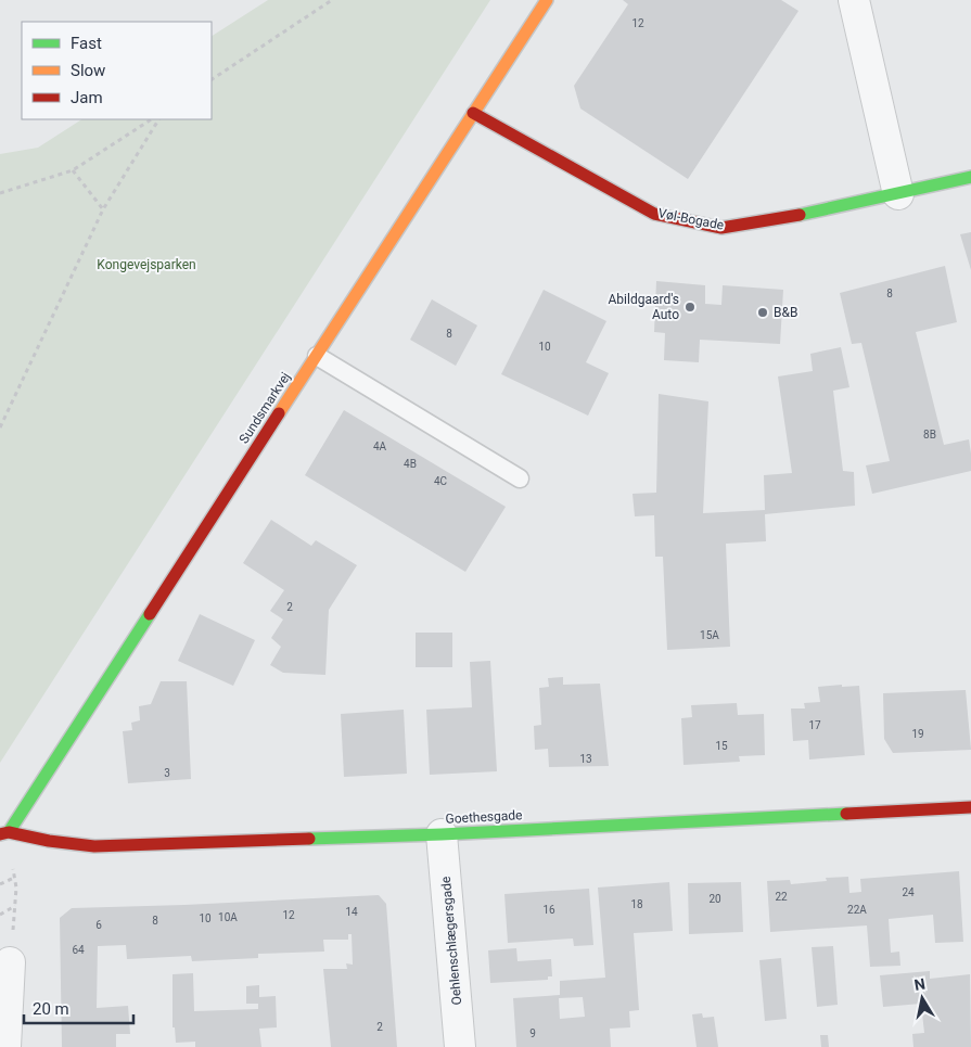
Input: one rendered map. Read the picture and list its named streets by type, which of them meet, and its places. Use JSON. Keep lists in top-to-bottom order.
{
  "streets": {
    "street": [
      "Vøl-Bogade",
      "Sundsmarkvej",
      "Goethesgade",
      "Oehlenschlægersgade"
    ]
  },
  "crossings": [
    ["Vøl-Bogade", "Sundsmarkvej"],
    ["Sundsmarkvej", "Goethesgade"],
    ["Goethesgade", "Oehlenschlægersgade"]
  ],
  "parks": ["Kongevejsparken"],
  "places": ["Abildgaard's Auto", "B&B"],
  "house_numbers": [
    "12",
    "8",
    "8",
    "10",
    "8B",
    "4A",
    "4B",
    "4C",
    "2",
    "15A",
    "17",
    "19",
    "15",
    "13",
    "3",
    "24",
    "22",
    "20",
    "18",
    "16",
    "22A",
    "14",
    "12",
    "10A",
    "10",
    "8",
    "6",
    "64",
    "2",
    "9"
  ],
  "legend": ["Fast", "Slow", "Jam"],
  "scale_bar": "20 m",
  "north": "top"
}
